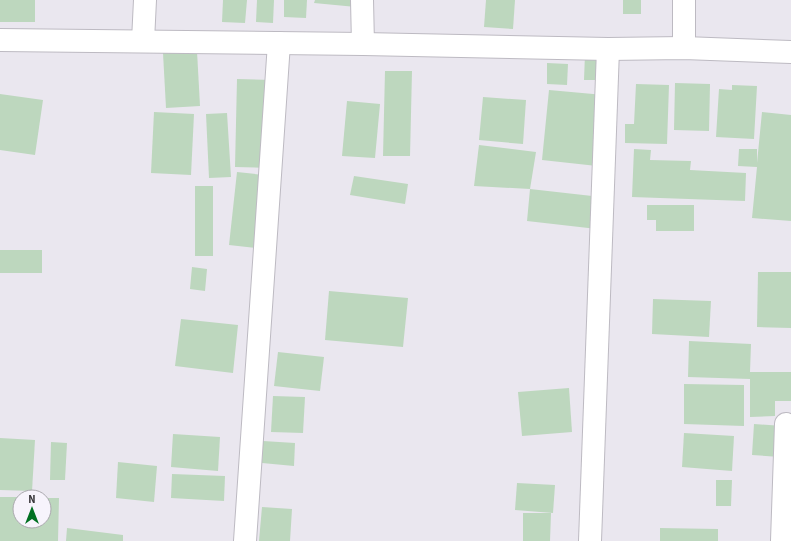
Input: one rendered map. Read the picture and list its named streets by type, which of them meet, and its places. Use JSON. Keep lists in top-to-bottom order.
{
  "north": "top"
}
